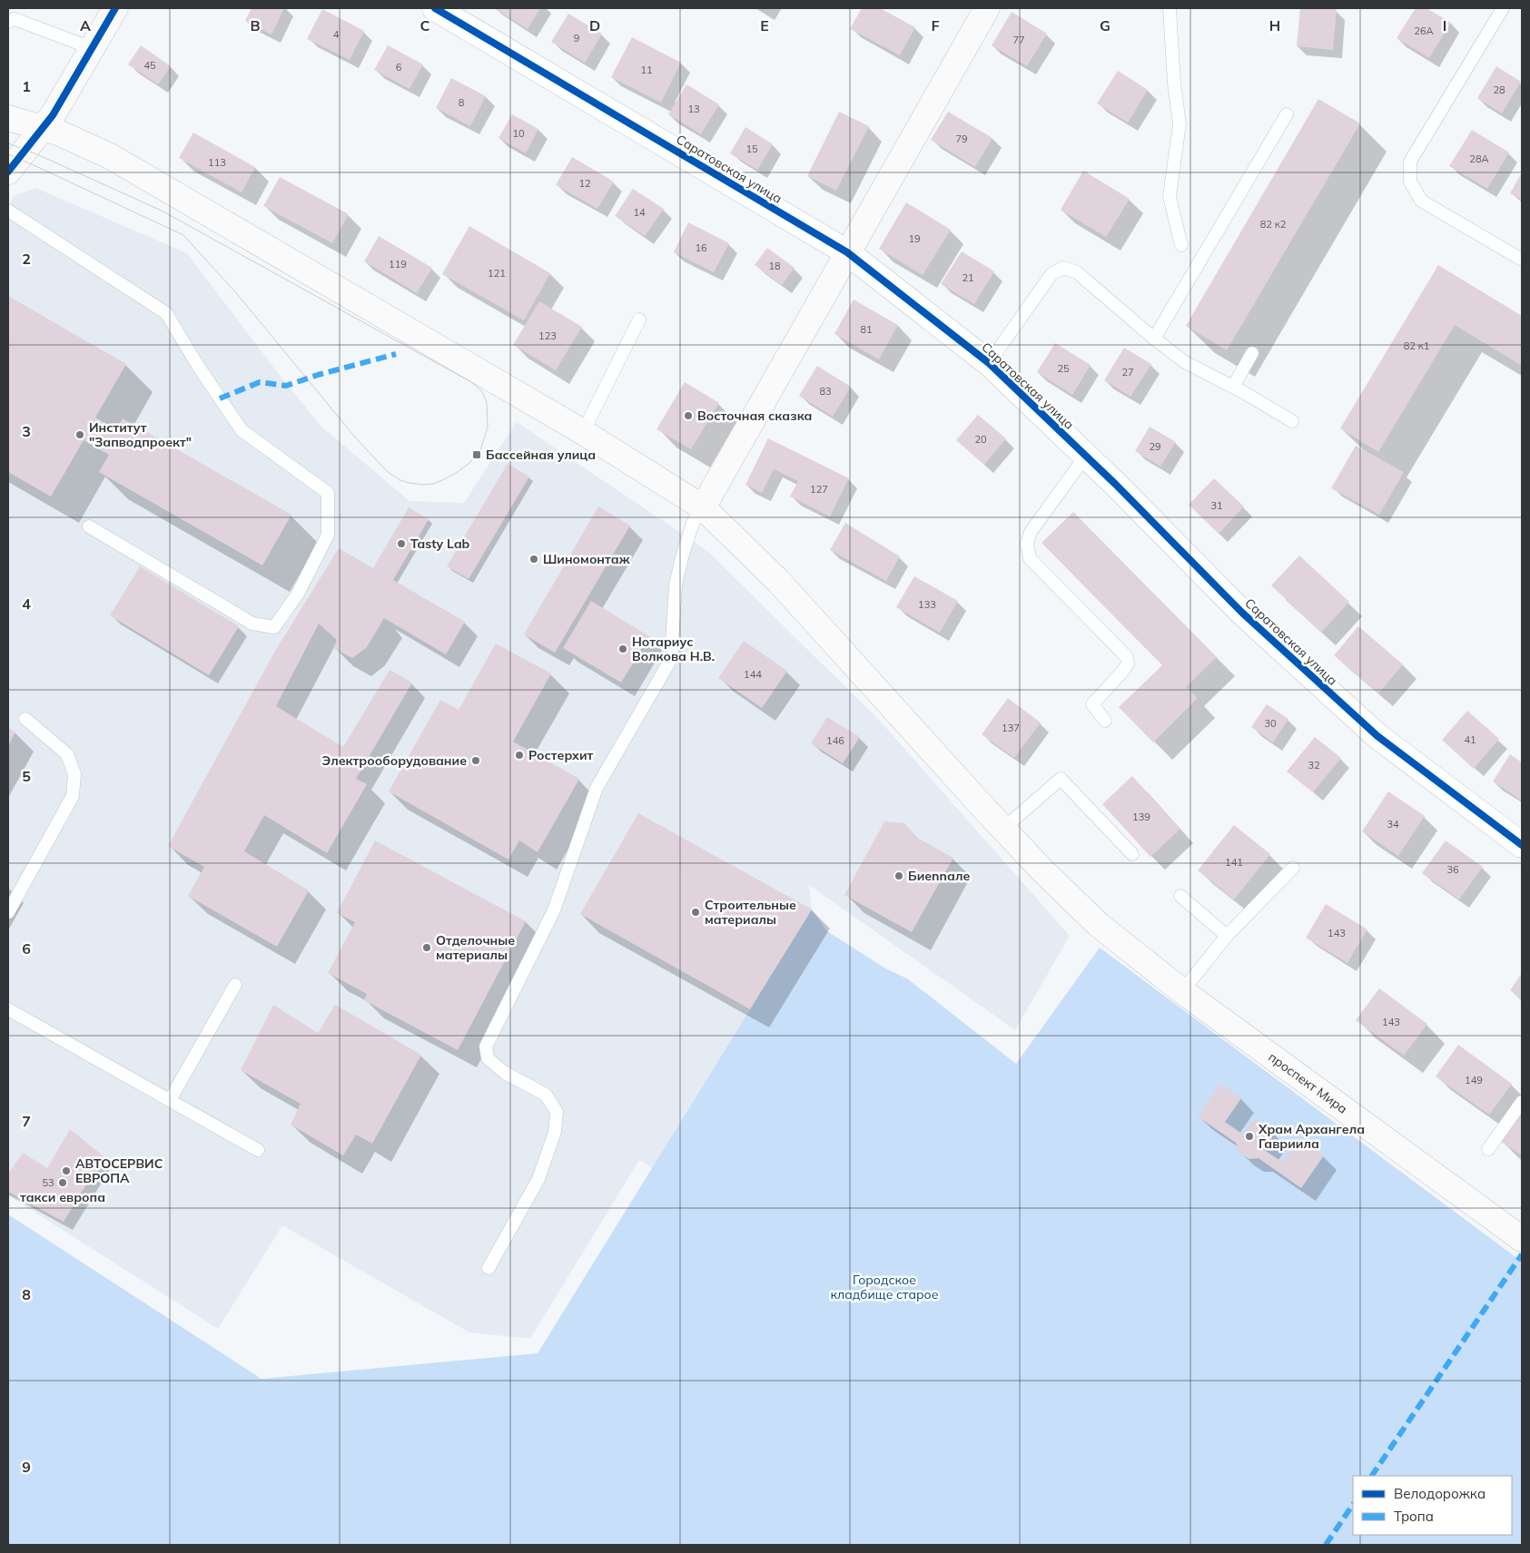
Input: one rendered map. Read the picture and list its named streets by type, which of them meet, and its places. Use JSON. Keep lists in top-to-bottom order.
{
  "streets": {
    "main road": ["проспект Мира"],
    "street": ["Саратовская улица"]
  },
  "parks": ["Городское кладбище старое"],
  "places": {
    "other": [
      "Восточная сказка",
      "Институт \"Запводпроект\"",
      "Tasty Lab",
      "Шиномонтаж",
      "Нотариус Волкова Н.В.",
      "Ростерхит",
      "Электрооборудование",
      "Биеnnале",
      "Строительные материалы",
      "Отделочные материалы",
      "Храм Архангела Гавриила",
      "АВТОСЕРВИС ЕВРОПА",
      "такси европа"
    ],
    "transit": ["Бассейная улица"]
  },
  "house_numbers": [
    "26А",
    "4",
    "9",
    "77",
    "45",
    "6",
    "11",
    "28",
    "8",
    "13",
    "10",
    "79",
    "15",
    "28А",
    "113",
    "12",
    "14",
    "82 к2",
    "19",
    "16",
    "119",
    "18",
    "121",
    "21",
    "81",
    "123",
    "82 к1",
    "25",
    "27",
    "83",
    "20",
    "29",
    "127",
    "31",
    "133",
    "144",
    "30",
    "137",
    "41",
    "146",
    "32",
    "139",
    "34",
    "141",
    "36",
    "143",
    "143",
    "149",
    "53"
  ],
  "legend": ["Велодорожка", "Тропа"],
  "grid": {
    "columns": [
      "A",
      "B",
      "C",
      "D",
      "E",
      "F",
      "G",
      "H",
      "I"
    ],
    "rows": [
      "1",
      "2",
      "3",
      "4",
      "5",
      "6",
      "7",
      "8",
      "9"
    ]
  }
}
